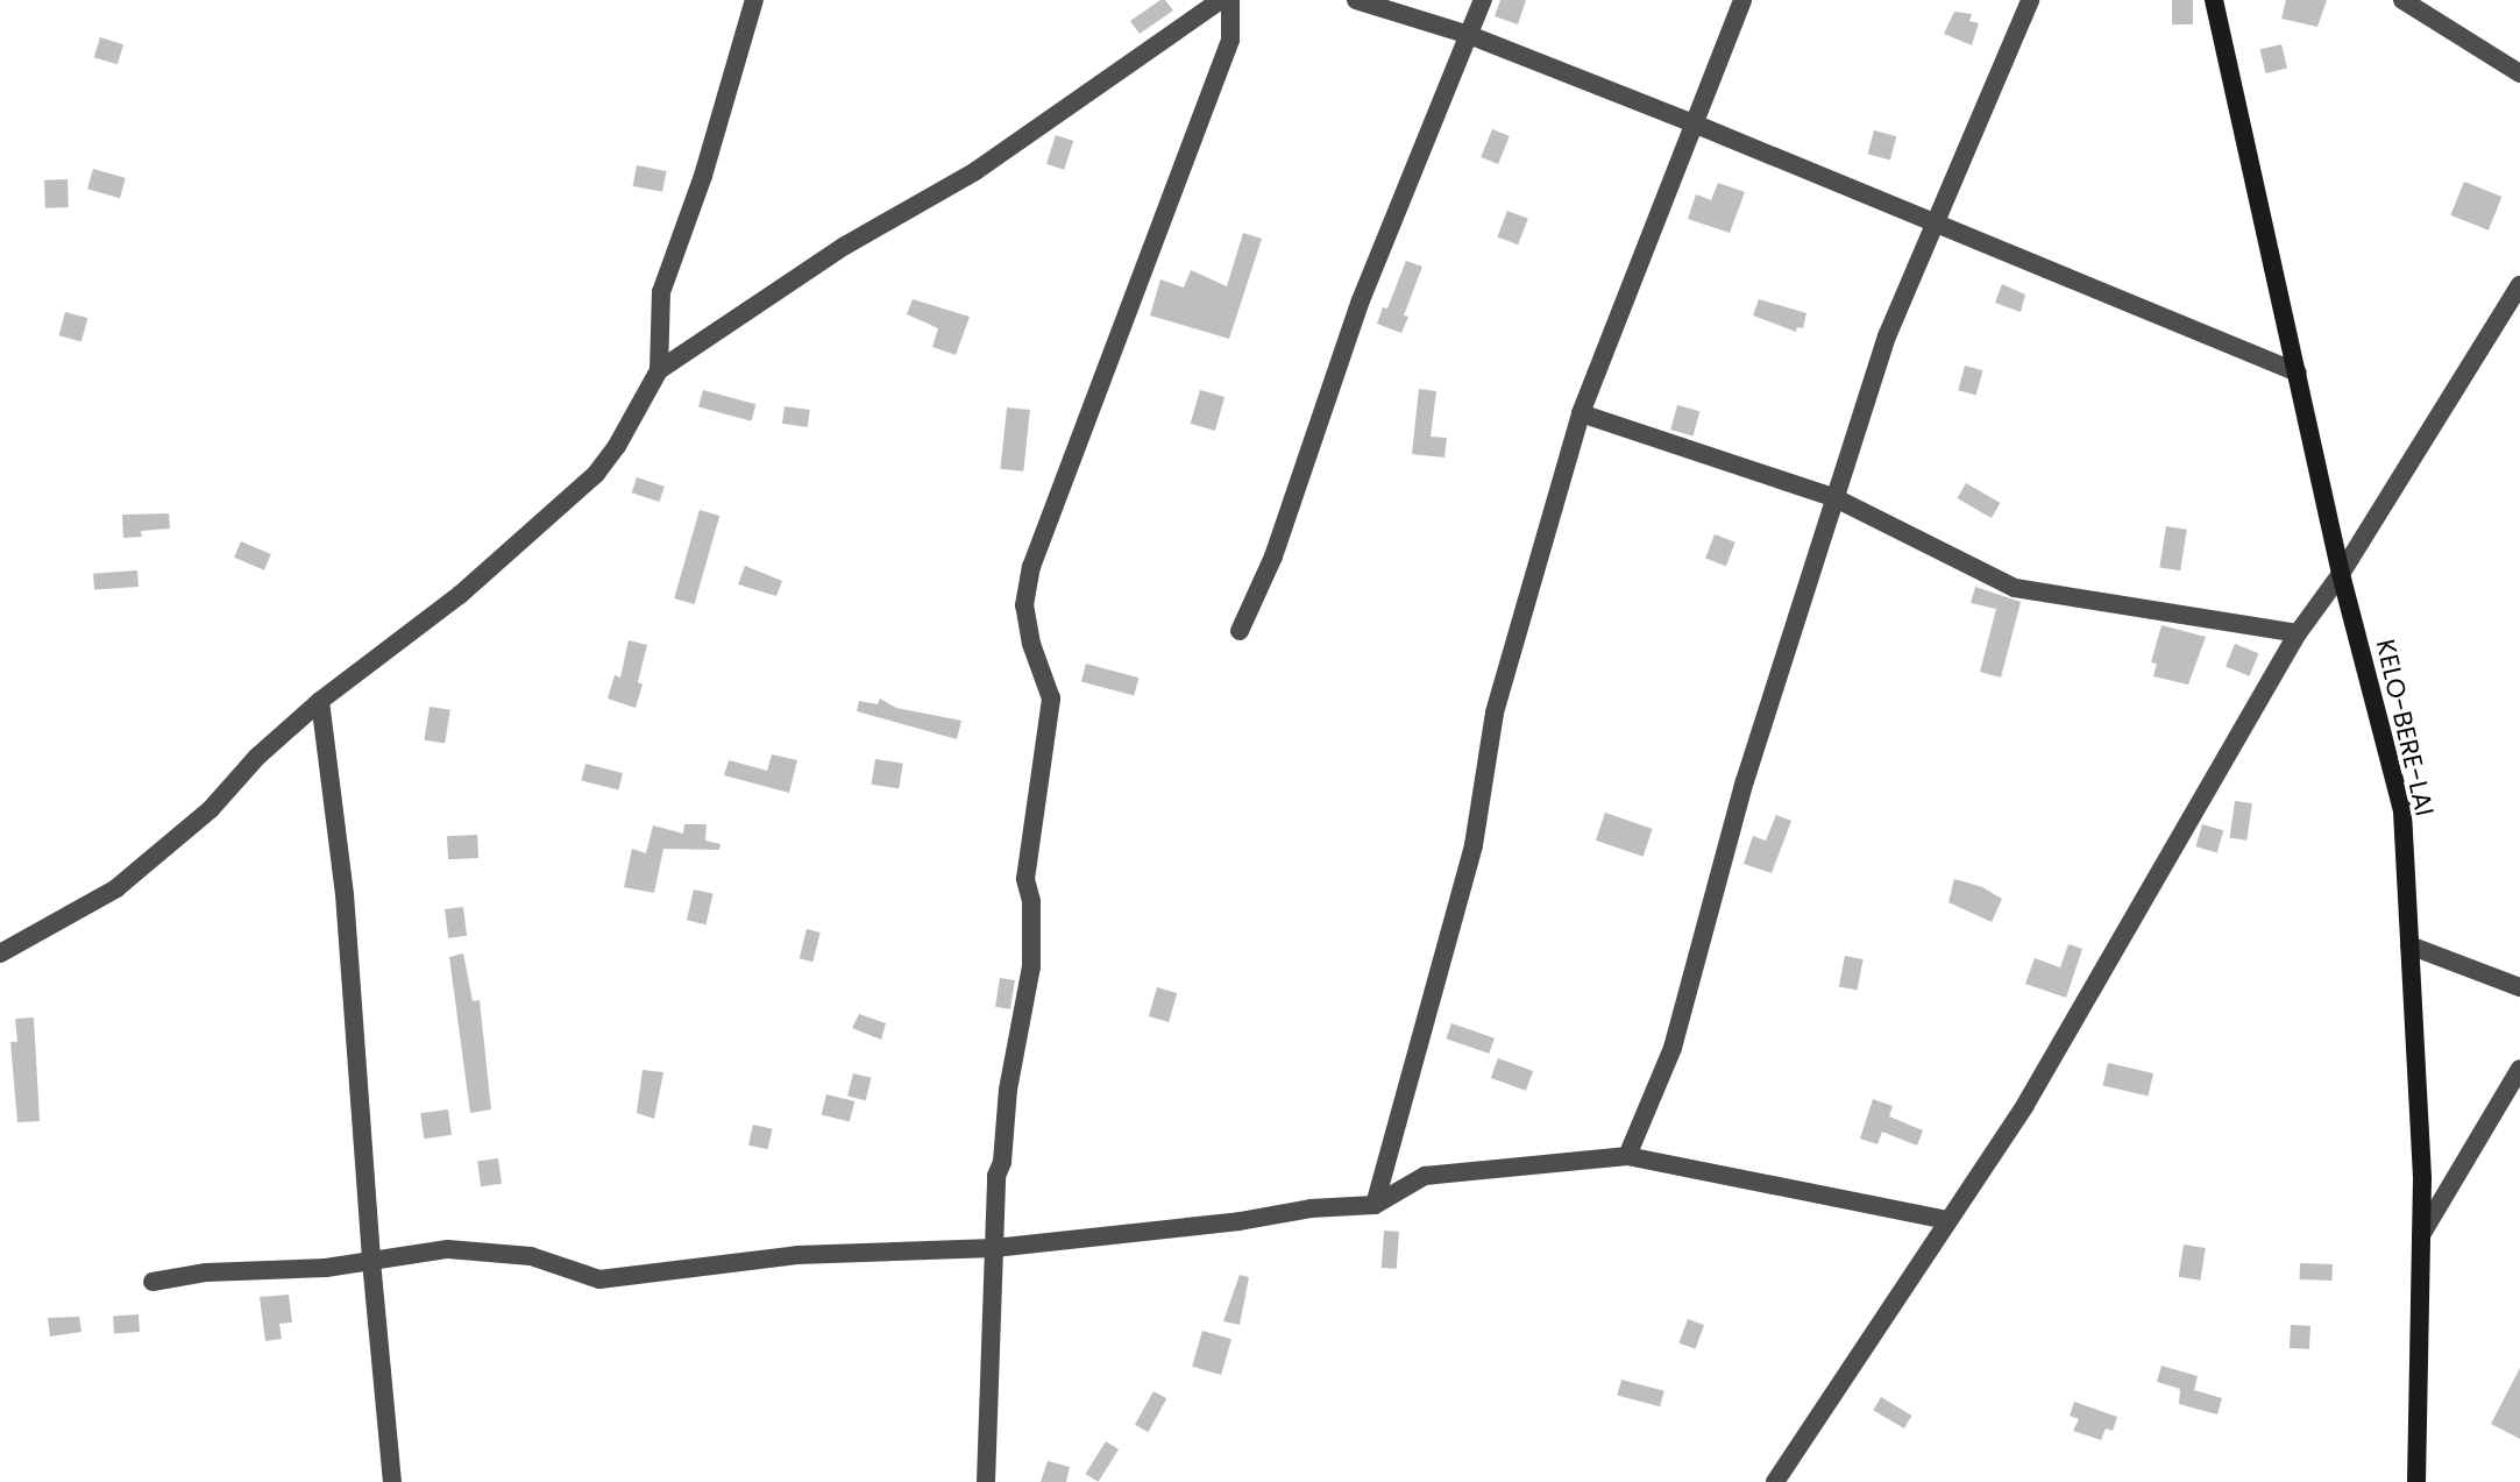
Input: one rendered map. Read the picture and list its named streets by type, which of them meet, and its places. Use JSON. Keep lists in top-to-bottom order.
{
  "streets": {
    "main road": ["KELO-BERE-LAI"]
  }
}
